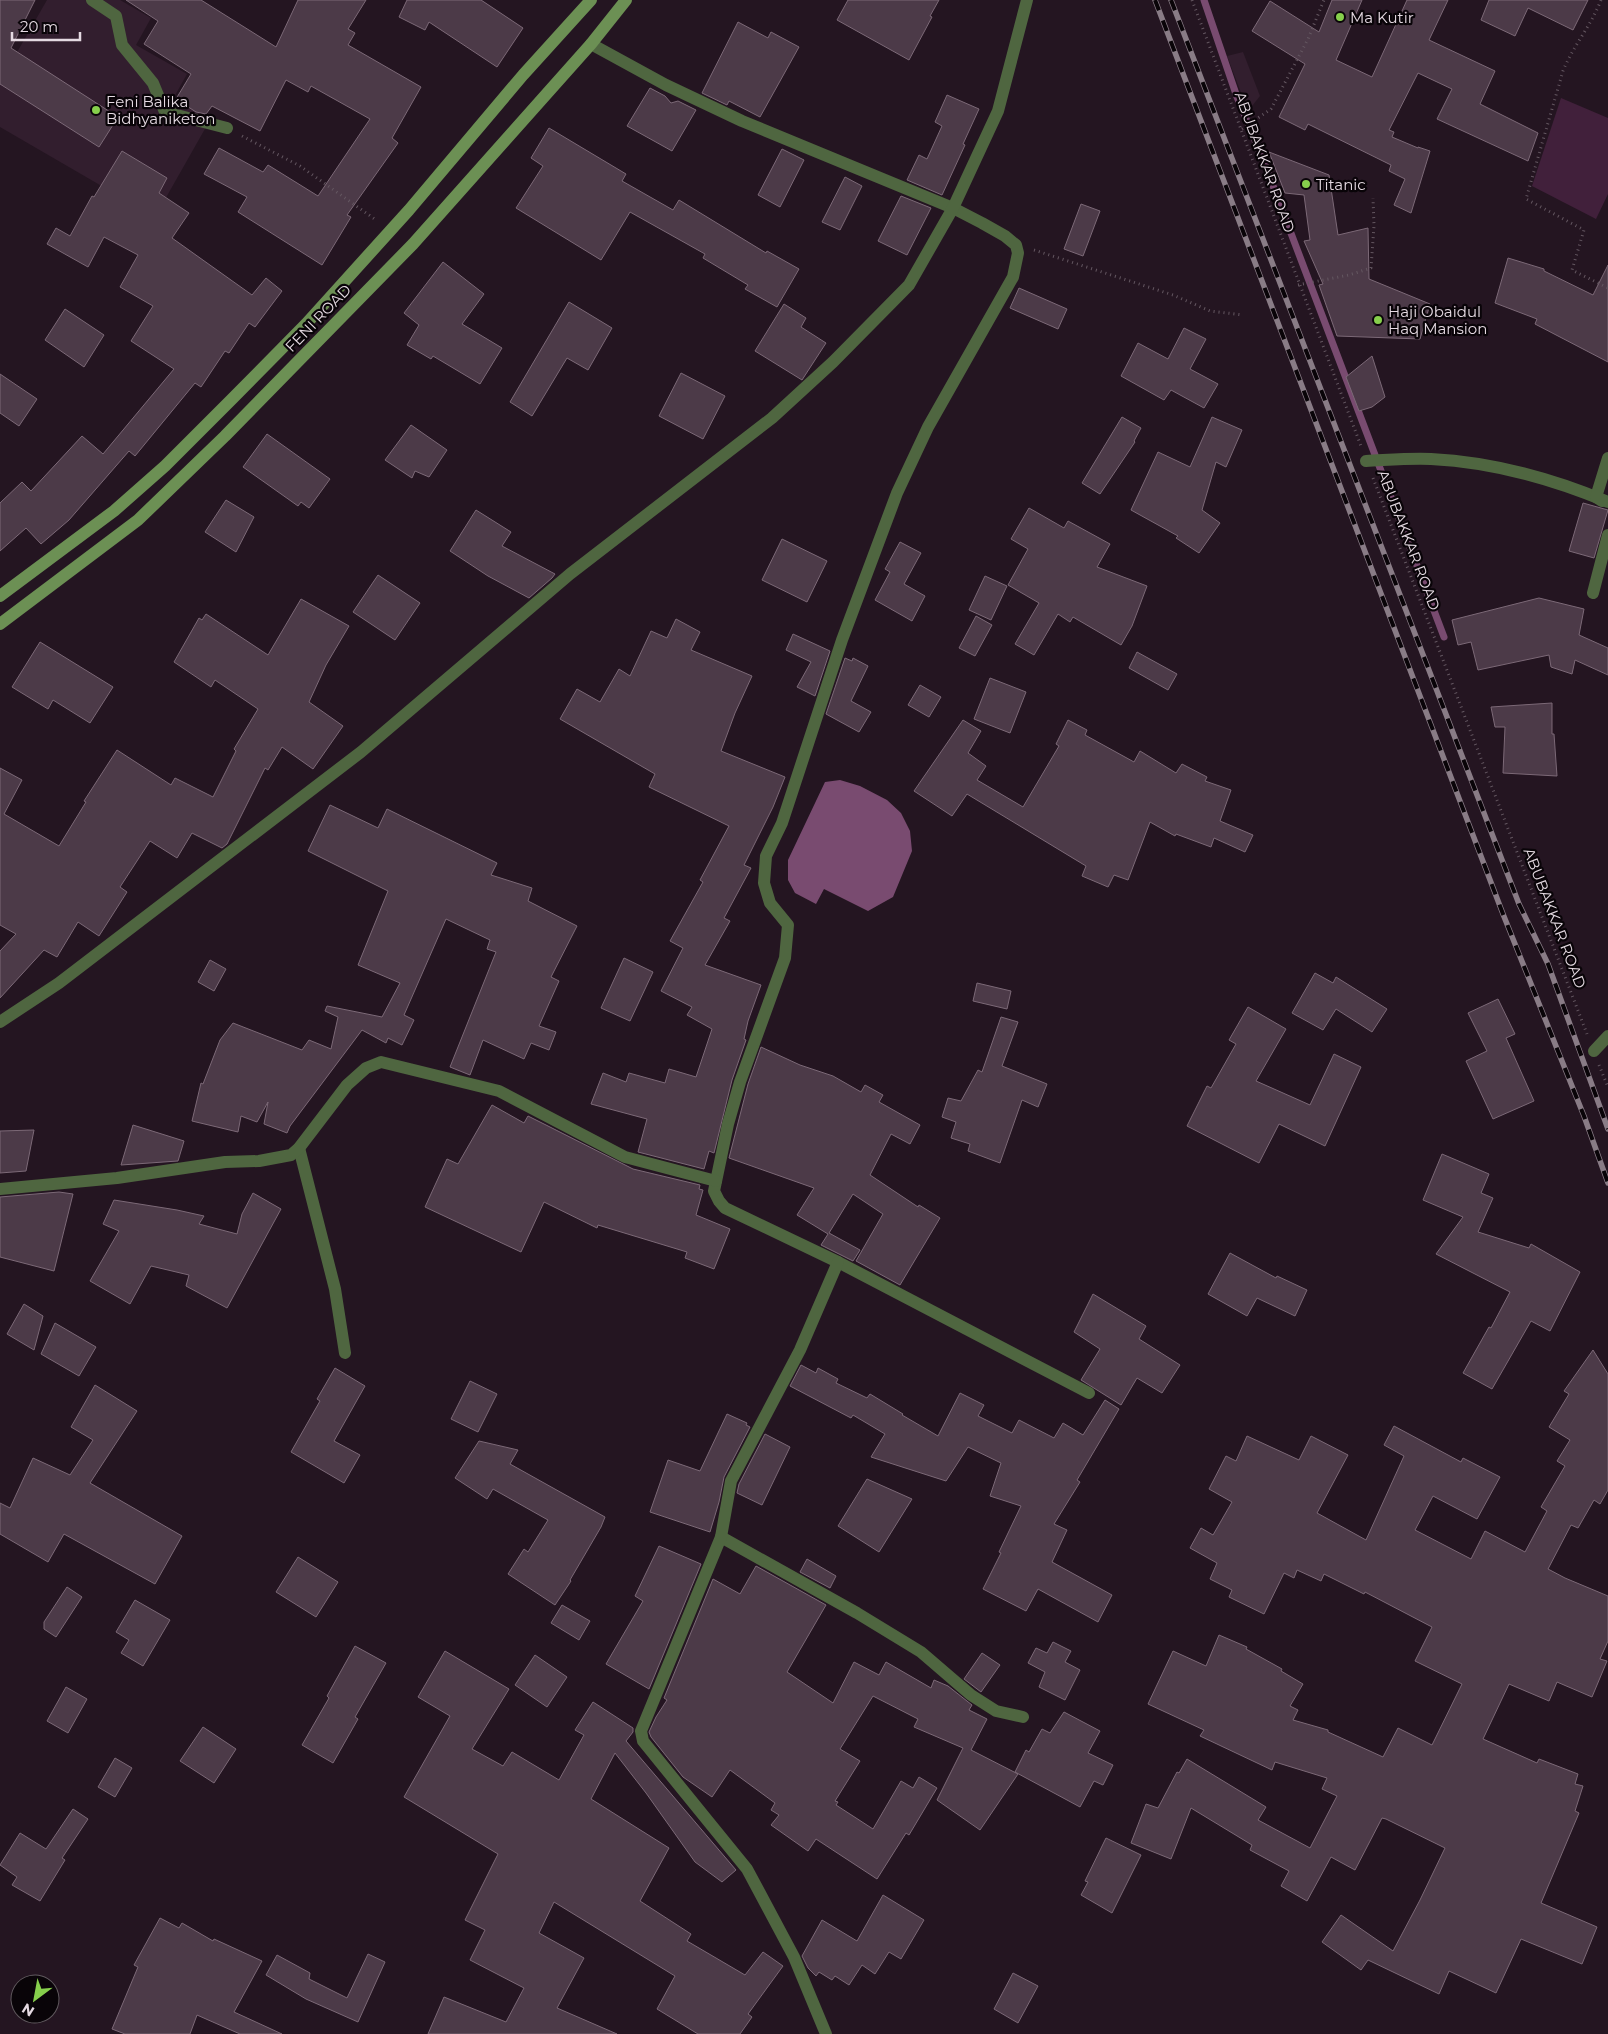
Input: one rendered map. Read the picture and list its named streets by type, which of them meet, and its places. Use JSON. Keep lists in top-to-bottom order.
{
  "streets": {
    "main road": ["FENI ROAD"],
    "path": ["ABUBAKKAR ROAD"]
  },
  "places": [
    "Ma Kutir",
    "Feni Balika Bidhyaniketon",
    "Titanic",
    "Haji Obaidul Haq Mansion"
  ],
  "scale_bar": "20 m",
  "north": "bottom left"
}
